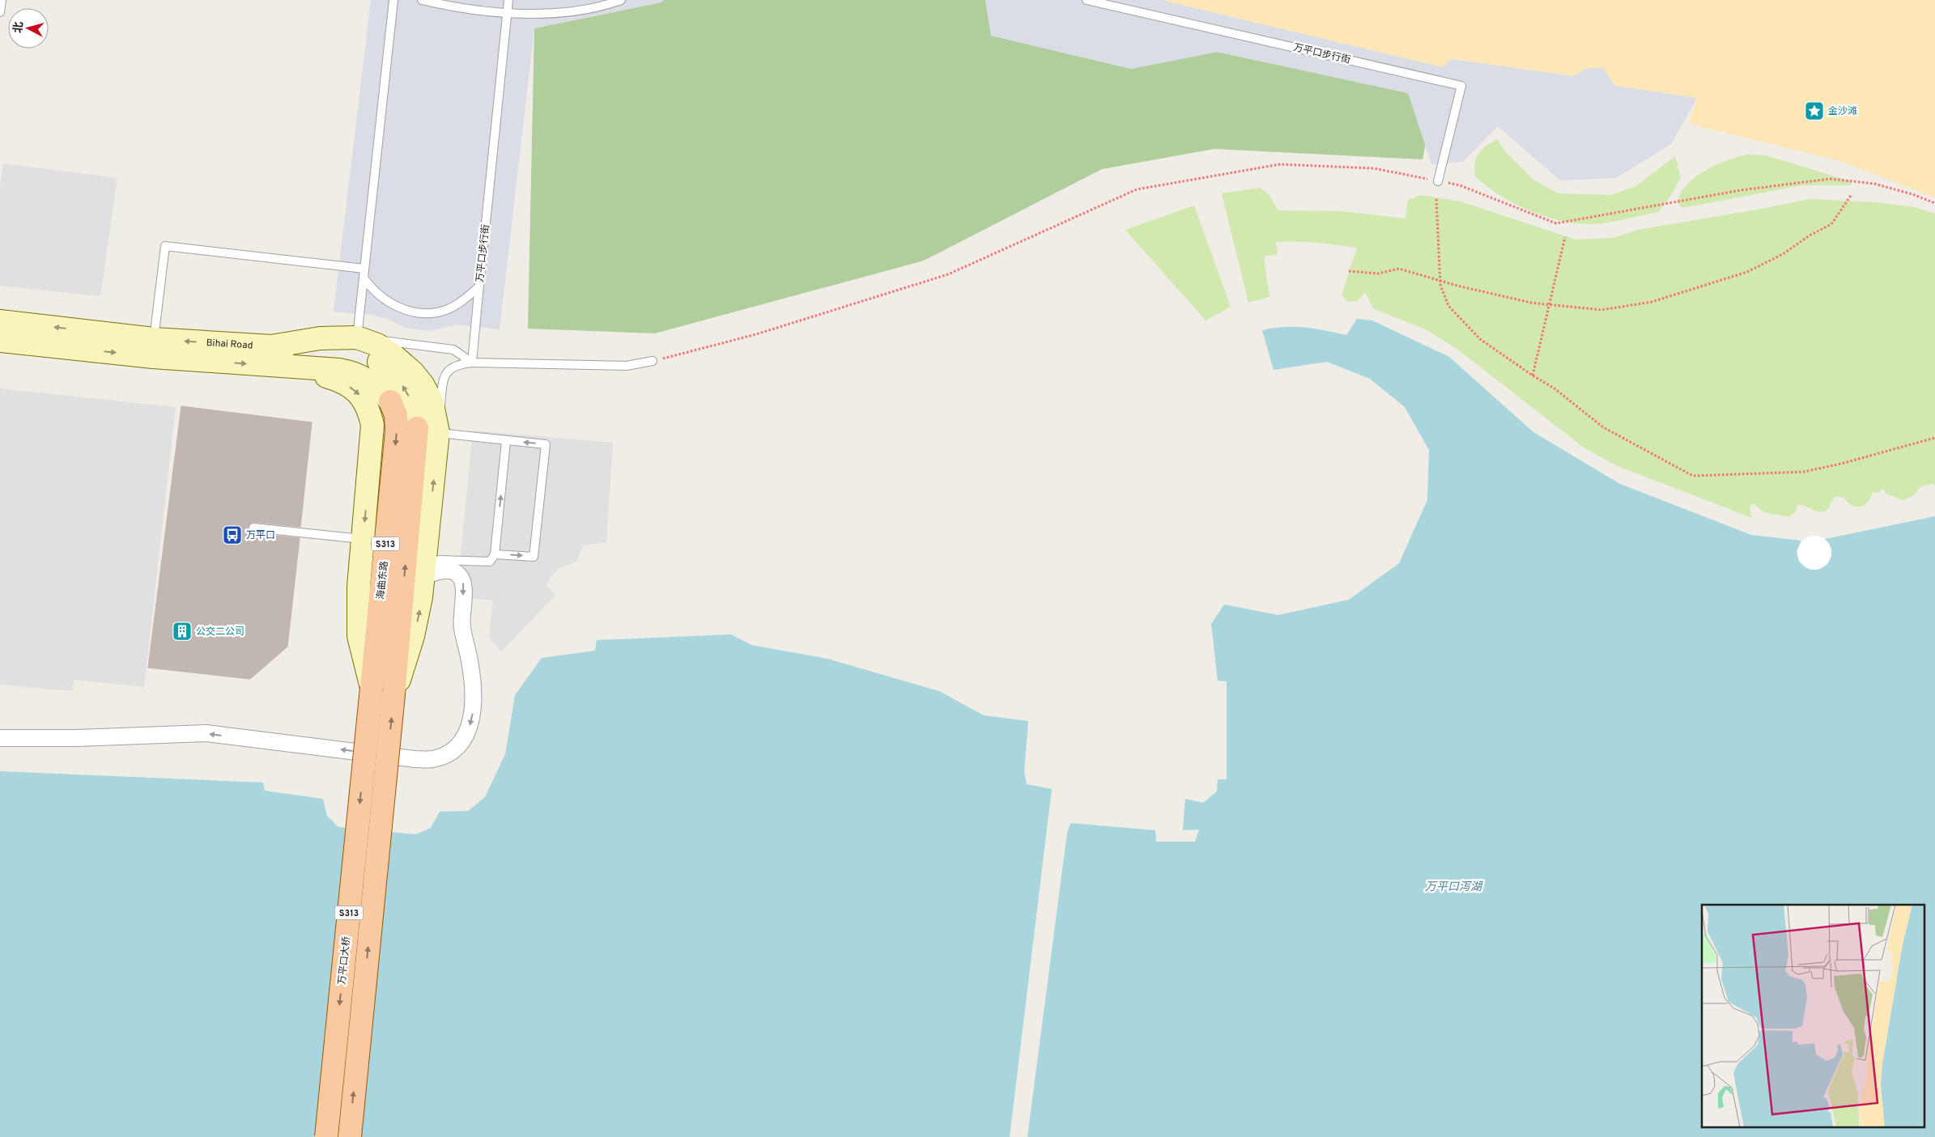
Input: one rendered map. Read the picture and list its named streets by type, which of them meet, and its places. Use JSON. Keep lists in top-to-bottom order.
{
  "streets": {
    "main road": [
      "Bihai Road",
      "S313",
      "海曲东路",
      "万平口大桥"
    ],
    "lane": ["万平口步行街"]
  },
  "crossings": [
    ["Bihai Road", "S313"],
    ["Bihai Road", "海曲东路"],
    ["海曲东路", "万平口大桥"]
  ],
  "water": ["万平口泻湖"],
  "places": {
    "place": ["金沙滩"],
    "bus stop": ["万平口"],
    "building": ["公交二公司"]
  },
  "north": "left"
}
